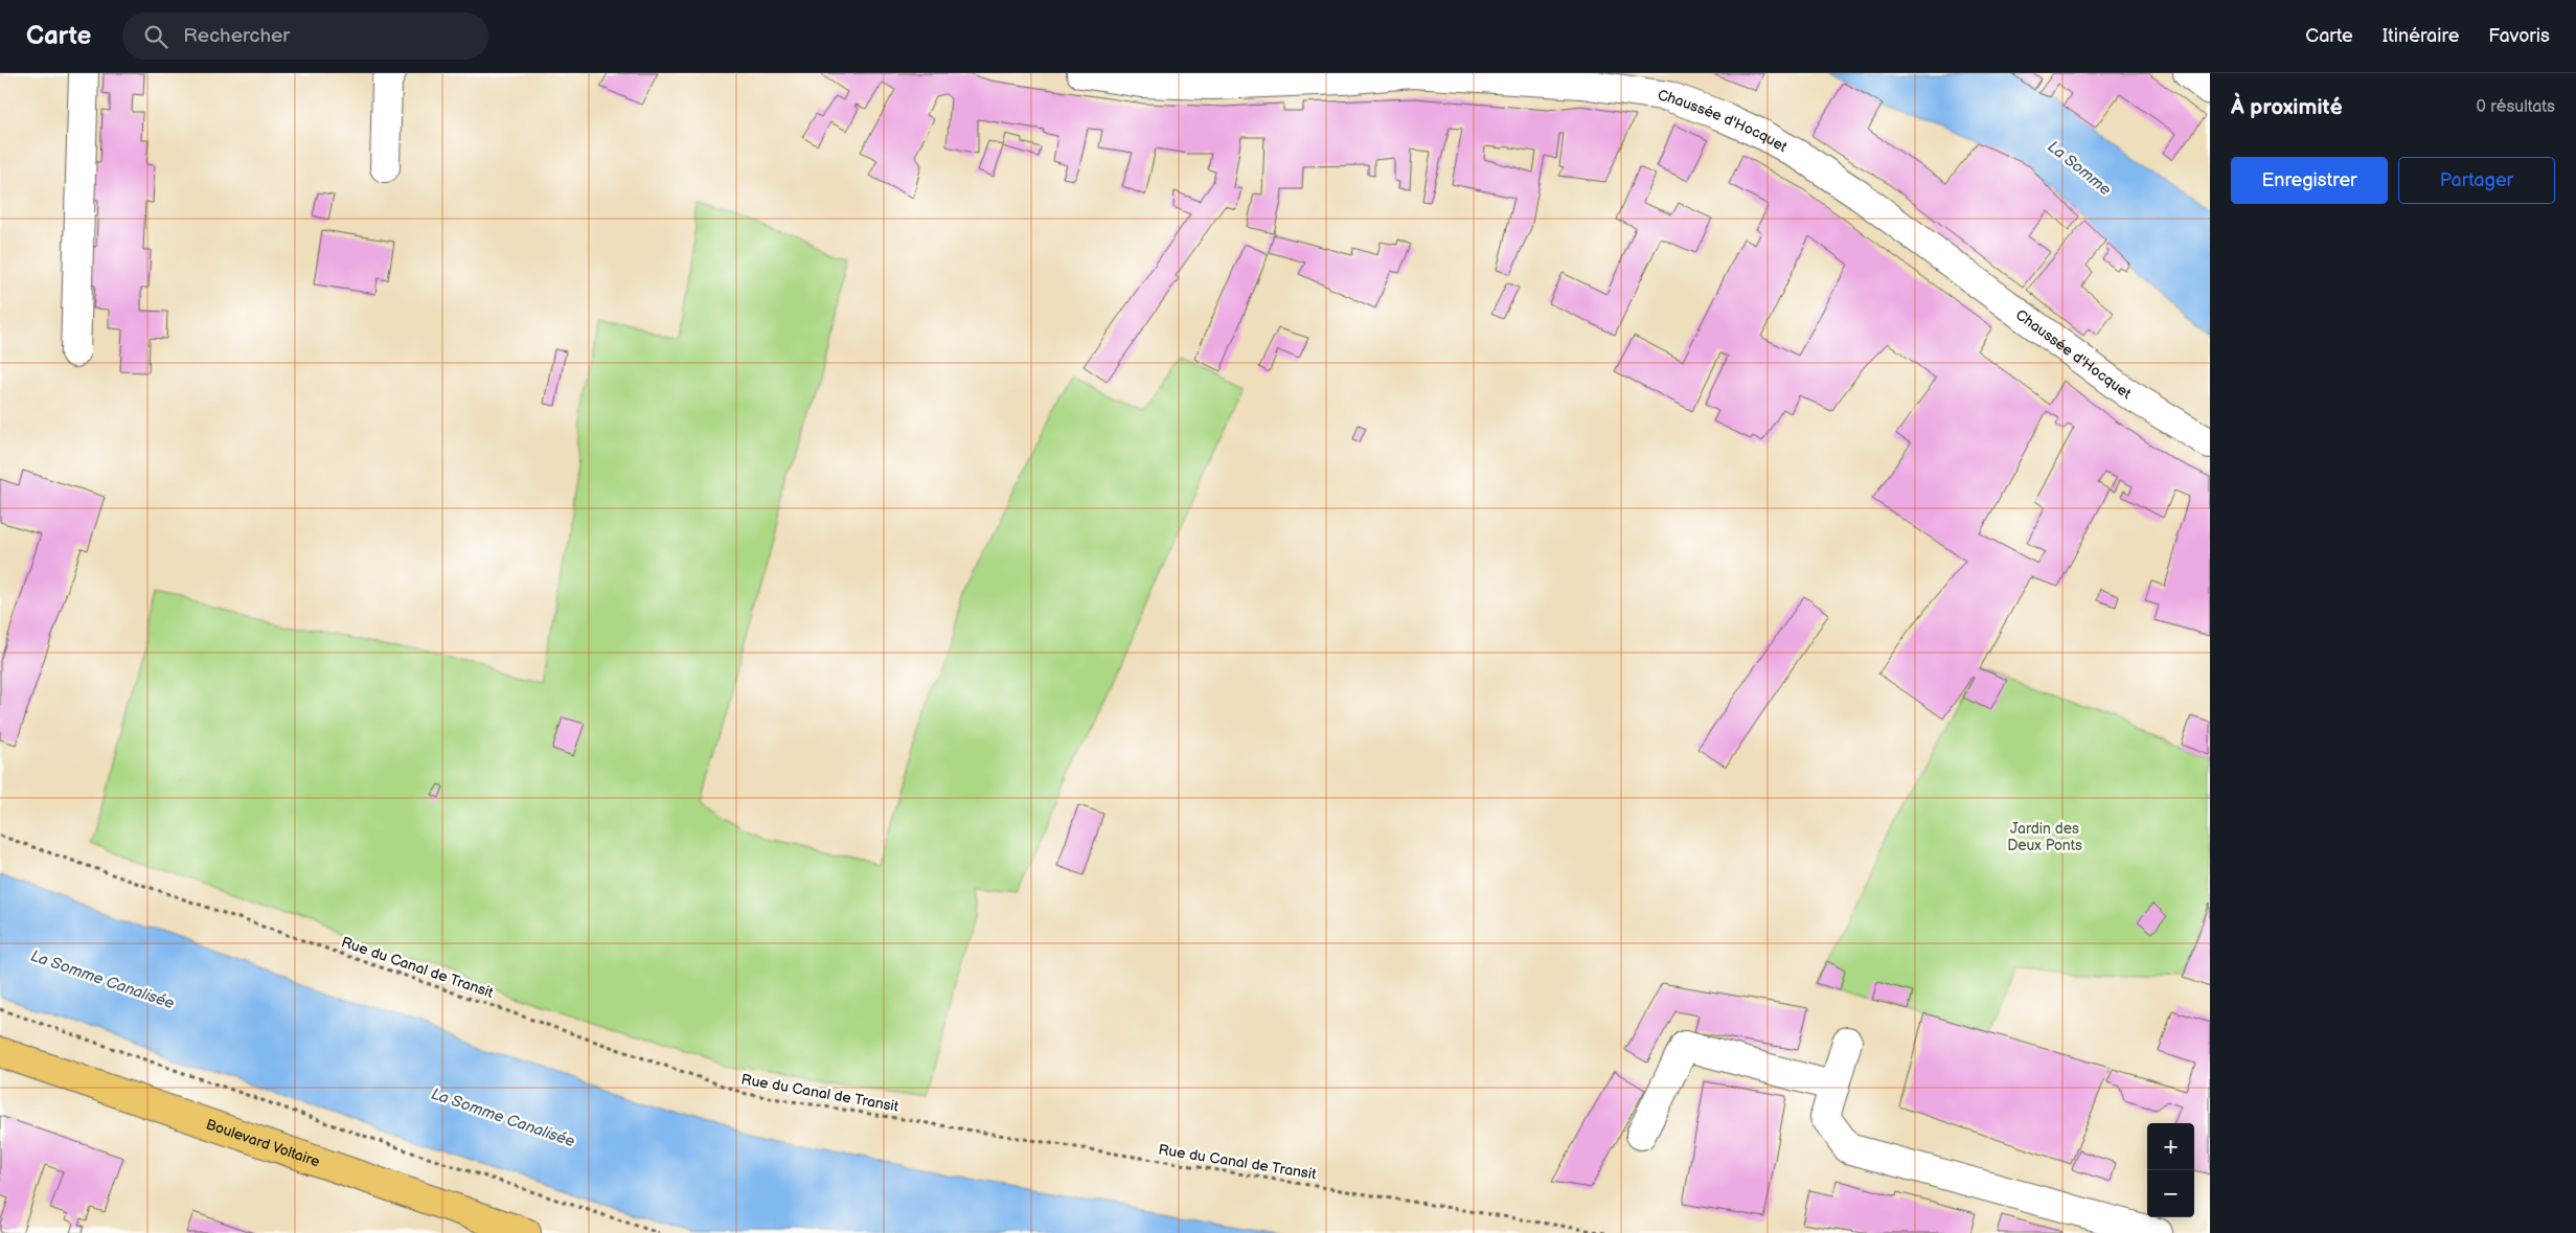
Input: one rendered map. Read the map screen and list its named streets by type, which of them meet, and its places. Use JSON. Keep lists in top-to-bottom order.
{
  "streets": {
    "main road": ["Boulevard Voltaire"],
    "street": ["Chaussée d'Hocquet"],
    "path": ["Rue du Canal de Transit"]
  },
  "water": ["La Somme", "La Somme Canalisée"],
  "parks": ["Jardin des Deux Ponts"],
  "page": {
    "header": "Carte",
    "search": "Rechercher",
    "nav": ["Carte", "Itinéraire", "Favoris"],
    "heading": ["À proximité", "0 résultats"],
    "buttons": ["Enregistrer", "Partager"],
    "map_buttons": ["+", "−"]
  }
}
